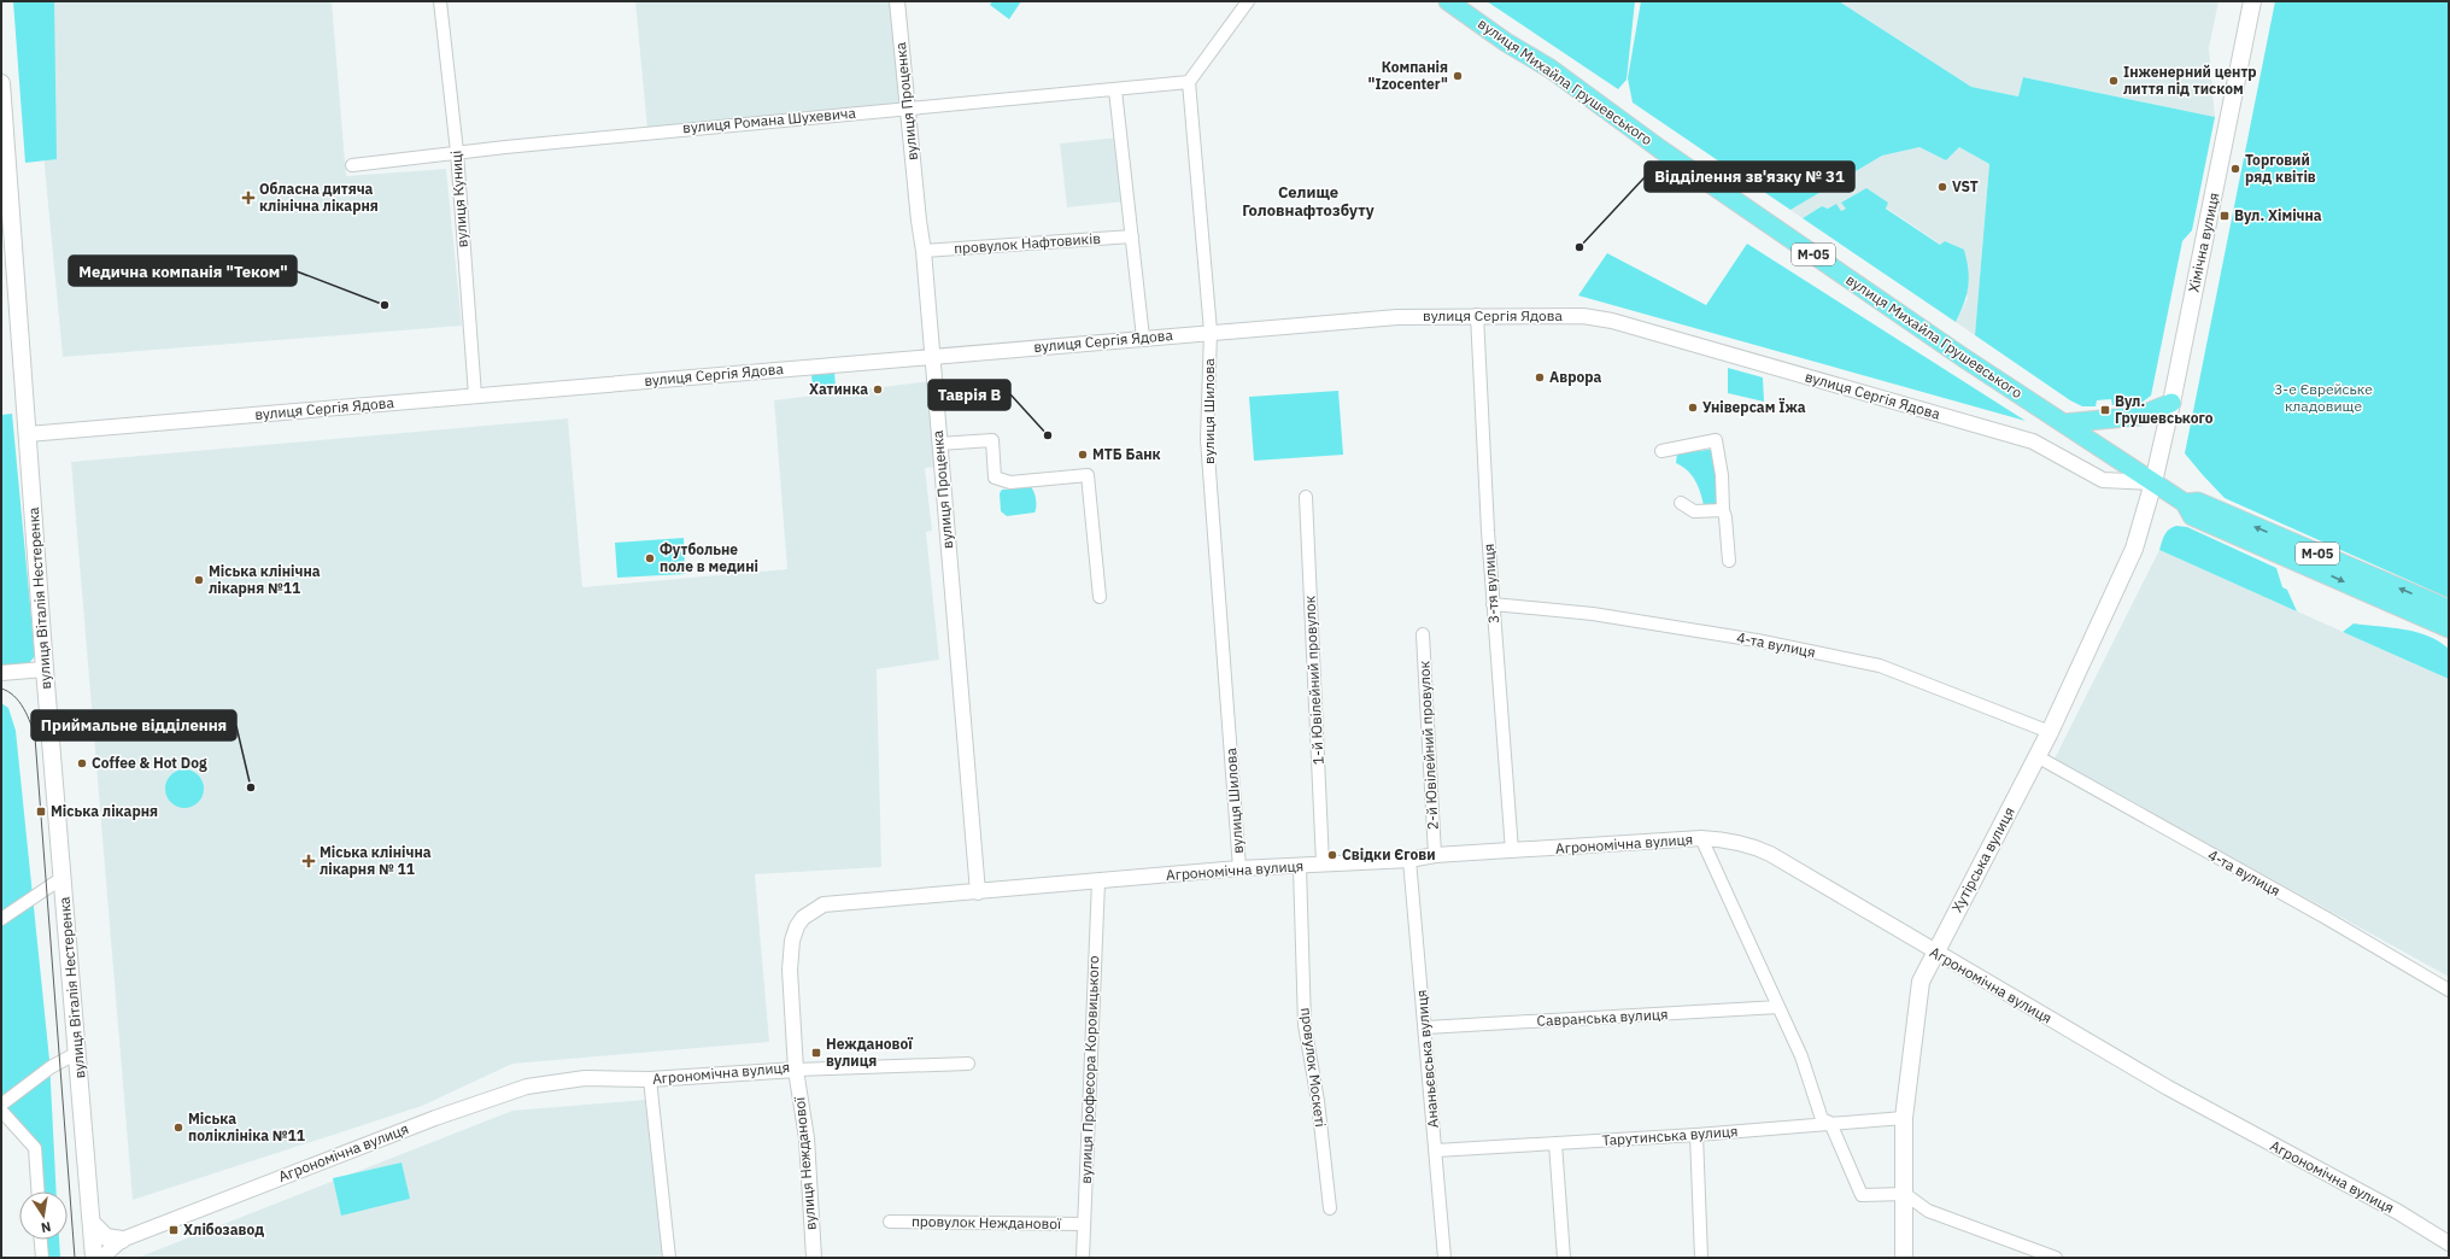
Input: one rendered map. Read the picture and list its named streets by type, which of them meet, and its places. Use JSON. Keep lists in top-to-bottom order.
{
  "streets": {
    "main road": [
      "вулиця Михайла Грушевського",
      "Хімічна вулиця",
      "М-05",
      "вулиця Віталія Нестеренка",
      "Хутірська вулиця"
    ],
    "street": [
      "вулиця Проценка",
      "вулиця Романа Шухевича",
      "вулиця Куниці",
      "провулок Нафтовиків",
      "вулиця Сергія Ядова",
      "вулиця Шилова",
      "3-тя вулиця",
      "4-та вулиця",
      "1-й Ювілейний провулок",
      "2-й Ювілейний провулок",
      "Агрономічна вулиця",
      "Савранська вулиця",
      "Ананьєвська вулиця",
      "провулок Москеті",
      "вулиця Професора Коровицького",
      "Тарутинська вулиця",
      "вулиця Нежданової",
      "провулок Нежданової"
    ]
  },
  "crossings": [
    ["вулиця Михайла Грушевського", "Хімічна вулиця"],
    ["вулиця Михайла Грушевського", "М-05"],
    ["вулиця Михайла Грушевського", "вулиця Сергія Ядова"],
    ["вулиця Михайла Грушевського", "Хутірська вулиця"],
    ["вулиця Проценка", "вулиця Романа Шухевича"],
    ["вулиця Проценка", "провулок Нафтовиків"],
    ["вулиця Проценка", "вулиця Сергія Ядова"],
    ["вулиця Проценка", "Агрономічна вулиця"],
    ["вулиця Романа Шухевича", "вулиця Куниці"],
    ["вулиця Романа Шухевича", "вулиця Шилова"],
    ["вулиця Куниці", "вулиця Сергія Ядова"],
    ["Хімічна вулиця", "вулиця Сергія Ядова"],
    ["Хімічна вулиця", "Хутірська вулиця"],
    ["вулиця Сергія Ядова", "вулиця Шилова"],
    ["вулиця Сергія Ядова", "3-тя вулиця"],
    ["вулиця Сергія Ядова", "вулиця Віталія Нестеренка"],
    ["вулиця Сергія Ядова", "Хутірська вулиця"],
    ["вулиця Шилова", "Агрономічна вулиця"],
    ["3-тя вулиця", "4-та вулиця"],
    ["3-тя вулиця", "Агрономічна вулиця"],
    ["4-та вулиця", "Хутірська вулиця"],
    ["1-й Ювілейний провулок", "Агрономічна вулиця"],
    ["2-й Ювілейний провулок", "Агрономічна вулиця"],
    ["Агрономічна вулиця", "Хутірська вулиця"],
    ["Агрономічна вулиця", "Ананьєвська вулиця"],
    ["Агрономічна вулиця", "провулок Москеті"],
    ["Агрономічна вулиця", "вулиця Професора Коровицького"],
    ["Агрономічна вулиця", "вулиця Нежданової"],
    ["Хутірська вулиця", "Тарутинська вулиця"],
    ["Савранська вулиця", "Ананьєвська вулиця"],
    ["Ананьєвська вулиця", "Тарутинська вулиця"],
    ["вулиця Професора Коровицького", "провулок Нежданової"]
  ],
  "districts": ["Селище Головнафтозбуту"],
  "parks": ["3-е Єврейське кладовище"],
  "places": {
    "other": [
      "Компанія \"Izocenter\"",
      "Інженерний центр лиття під тиском",
      "Торговий ряд квітів",
      "VST",
      "Відділення зв'язку № 31",
      "Медична компанія \"Теком\"",
      "Аврора",
      "Хатинка",
      "Універсам Їжа",
      "Таврія В",
      "МТБ Банк",
      "Футбольне поле в медині",
      "Міська клінічна лікарня №11",
      "Coffee & Hot Dog",
      "Приймальне відділення",
      "Свідки Єгови",
      "Міська поліклініка №11"
    ],
    "health": ["Обласна дитяча клінічна лікарня", "Міська клінічна лікарня № 11"],
    "transit": [
      "Вул. Хімічна",
      "Вул. Грушевського",
      "Міська лікарня",
      "Нежданової вулиця",
      "Хлібозавод"
    ]
  },
  "north": "bottom"
}
